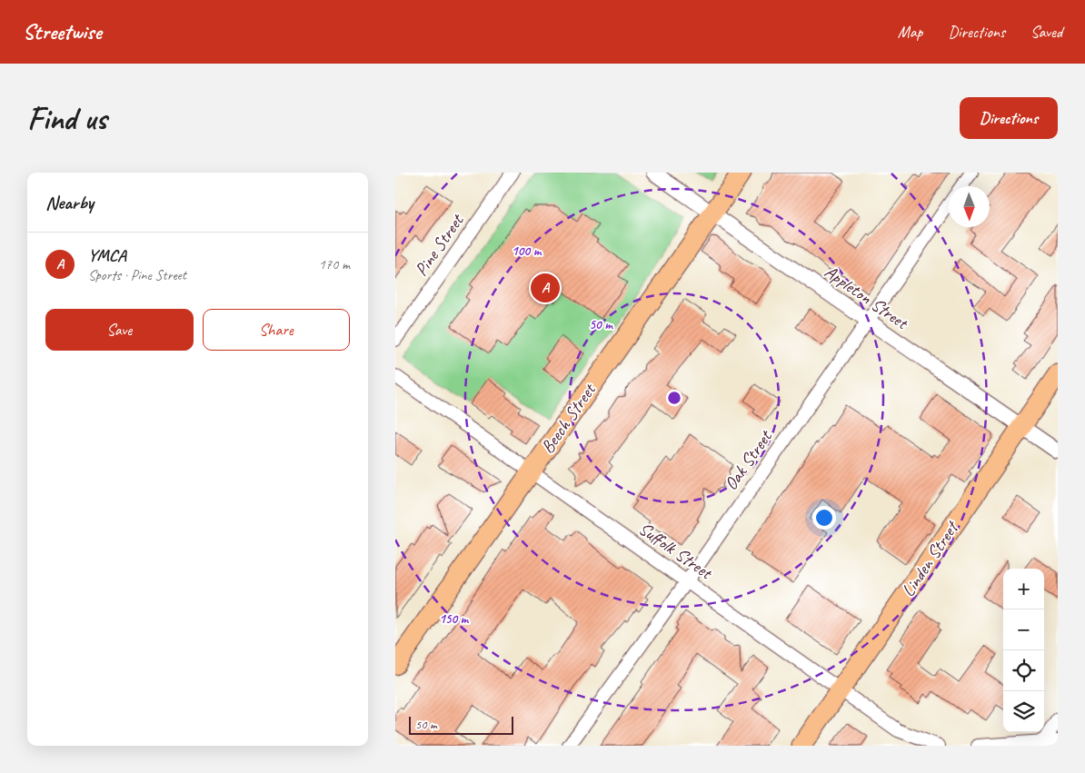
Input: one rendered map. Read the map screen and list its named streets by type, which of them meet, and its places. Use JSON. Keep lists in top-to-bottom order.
{
  "streets": {
    "main road": ["Beech Street", "Linden Street"],
    "street": [
      "Pine Street",
      "Appleton Street",
      "Oak Street",
      "Suffolk Street"
    ]
  },
  "crossings": [
    ["Appleton Street", "Beech Street"],
    ["Appleton Street", "Oak Street"],
    ["Appleton Street", "Linden Street"],
    ["Beech Street", "Suffolk Street"],
    ["Oak Street", "Suffolk Street"],
    ["Suffolk Street", "Linden Street"]
  ],
  "scale_bar": "50 m",
  "north": "bottom",
  "page": {
    "header": "Streetwise",
    "nav": ["Map", "Directions", "Saved"],
    "buttons": [
      "Directions",
      ["Save", "Share"]
    ],
    "title": "Find us",
    "heading": "Nearby",
    "list": [
      {
        "mark": "A",
        "name": "YMCA",
        "note": "Sports · Pine Street",
        "value": "170 m"
      }
    ],
    "pins": "A",
    "map_buttons": ["+", "−"],
    "scale": "50 m"
  },
  "rings": ["100 m", "50 m", "150 m"]
}
